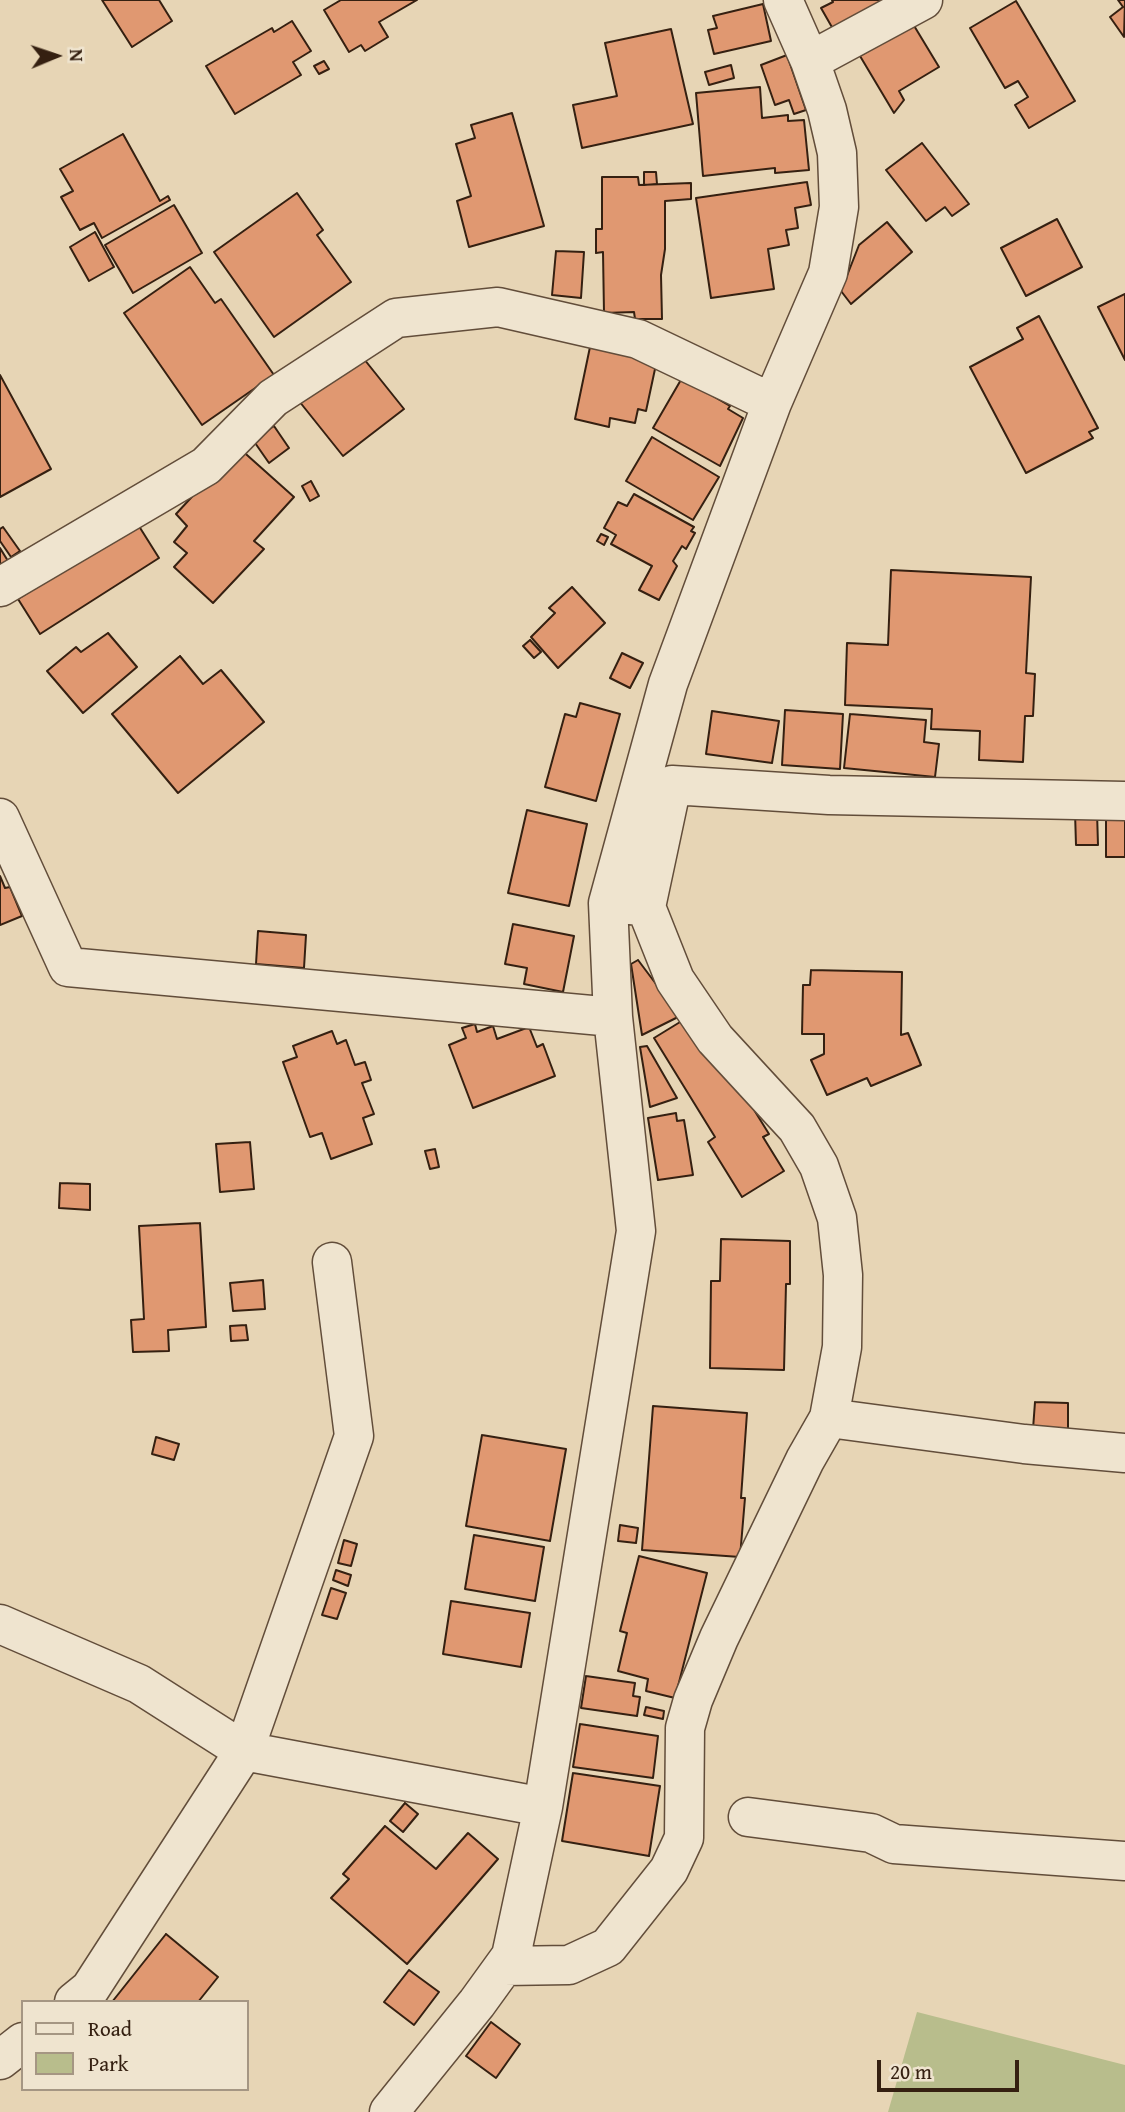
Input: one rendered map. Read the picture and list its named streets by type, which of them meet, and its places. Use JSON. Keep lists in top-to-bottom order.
{
  "legend": ["Road", "Park"],
  "scale_bar": "20 m",
  "north": "right"
}
